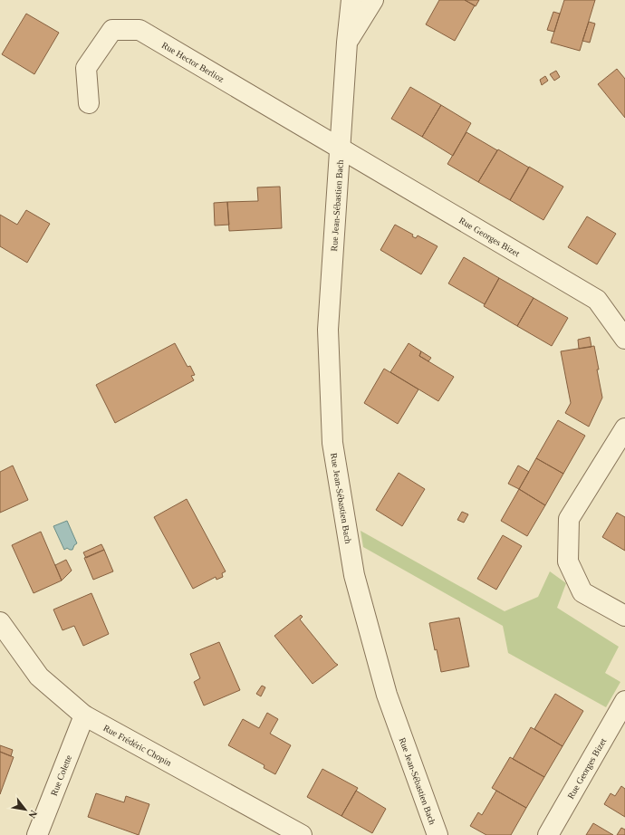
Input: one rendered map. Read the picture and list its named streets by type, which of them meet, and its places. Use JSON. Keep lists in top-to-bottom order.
{
  "streets": {
    "street": [
      "Rue Hector Berlioz",
      "Rue Jean-Sébastien Bach",
      "Rue Georges Bizet",
      "Rue Frédéric Chopin",
      "Rue Colette"
    ]
  },
  "crossings": [
    ["Rue Hector Berlioz", "Rue Jean-Sébastien Bach"],
    ["Rue Hector Berlioz", "Rue Georges Bizet"],
    ["Rue Jean-Sébastien Bach", "Rue Georges Bizet"],
    ["Rue Frédéric Chopin", "Rue Colette"]
  ],
  "north": "bottom right"
}
